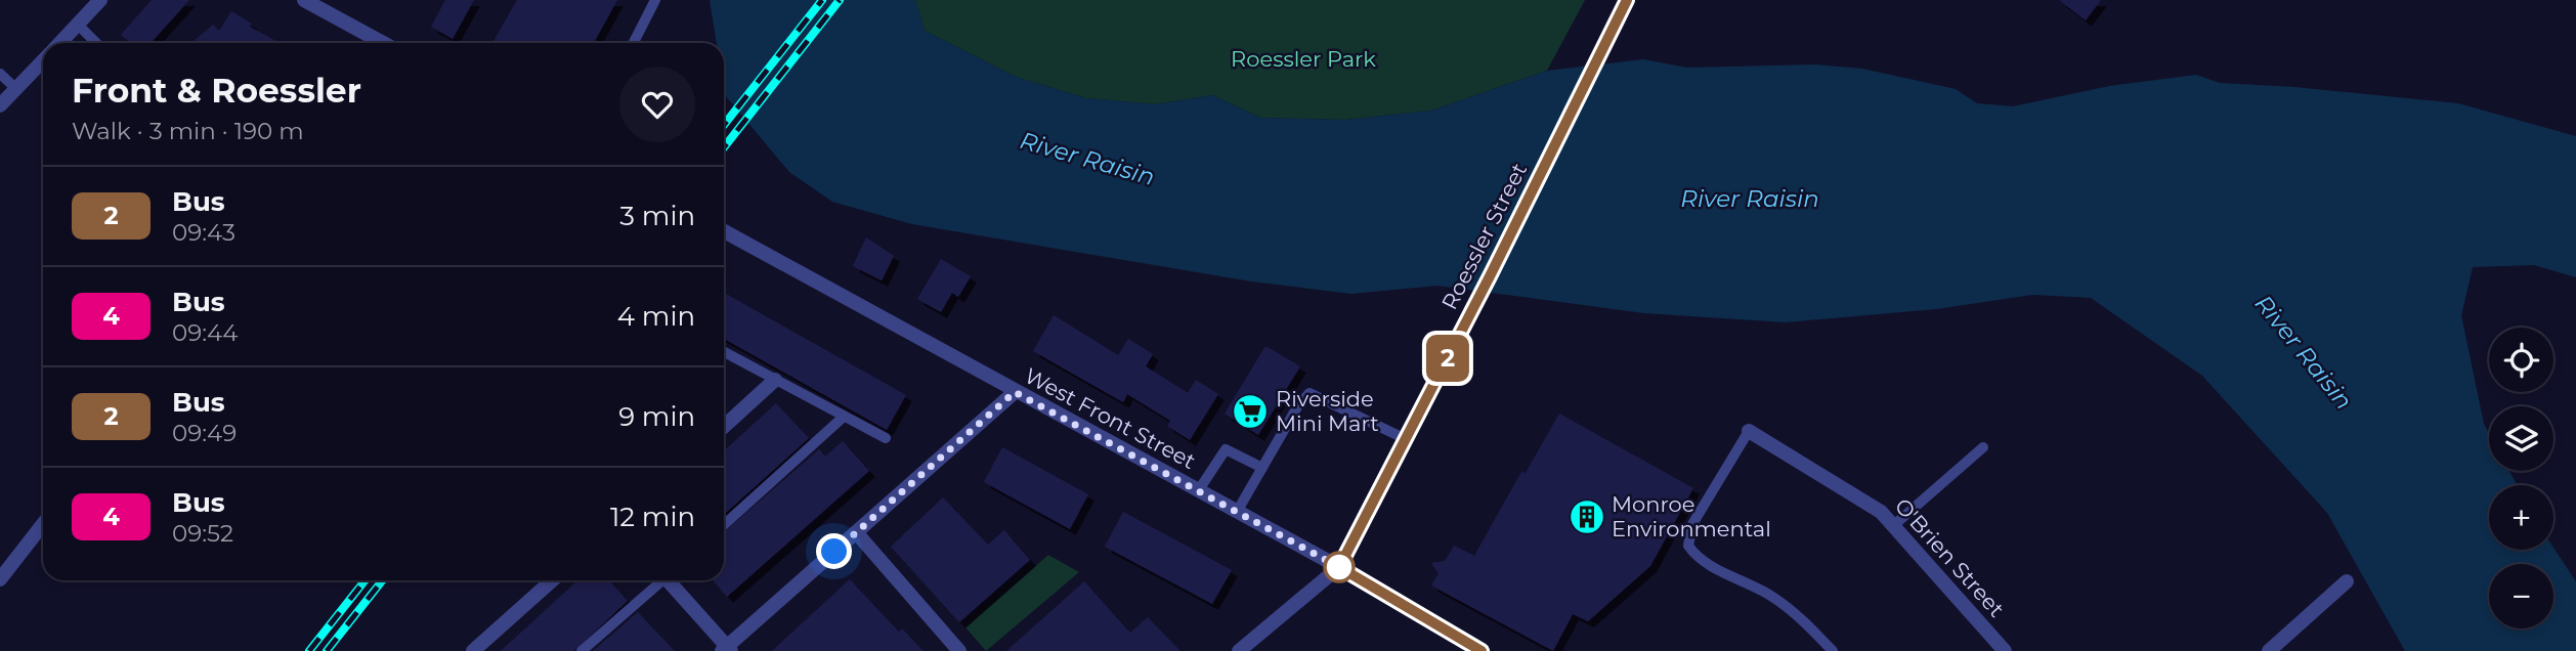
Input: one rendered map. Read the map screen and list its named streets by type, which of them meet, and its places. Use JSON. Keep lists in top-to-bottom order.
{
  "streets": {
    "street": ["Roessler Street", "West Front Street", "O'Brien Street"]
  },
  "crossings": [
    ["Roessler Street", "West Front Street"]
  ],
  "water": ["River Raisin"],
  "parks": ["Roessler Park"],
  "places": {
    "supermarket": ["Riverside Mini Mart"],
    "building": ["Monroe Environmental"]
  },
  "lines": ["bus line 2"],
  "page": {
    "on_map": "2",
    "heading": ["Front & Roessler", "Walk · 3 min · 190 m"],
    "list": [
      {
        "mark": "2",
        "name": "Bus",
        "note": "09:43",
        "value": "3 min"
      },
      {
        "mark": "4",
        "name": "Bus",
        "note": "09:44",
        "value": "4 min"
      },
      {
        "mark": "2",
        "name": "Bus",
        "note": "09:49",
        "value": "9 min"
      },
      {
        "mark": "4",
        "name": "Bus",
        "note": "09:52",
        "value": "12 min"
      }
    ],
    "map_buttons": ["+", "−"]
  }
}
